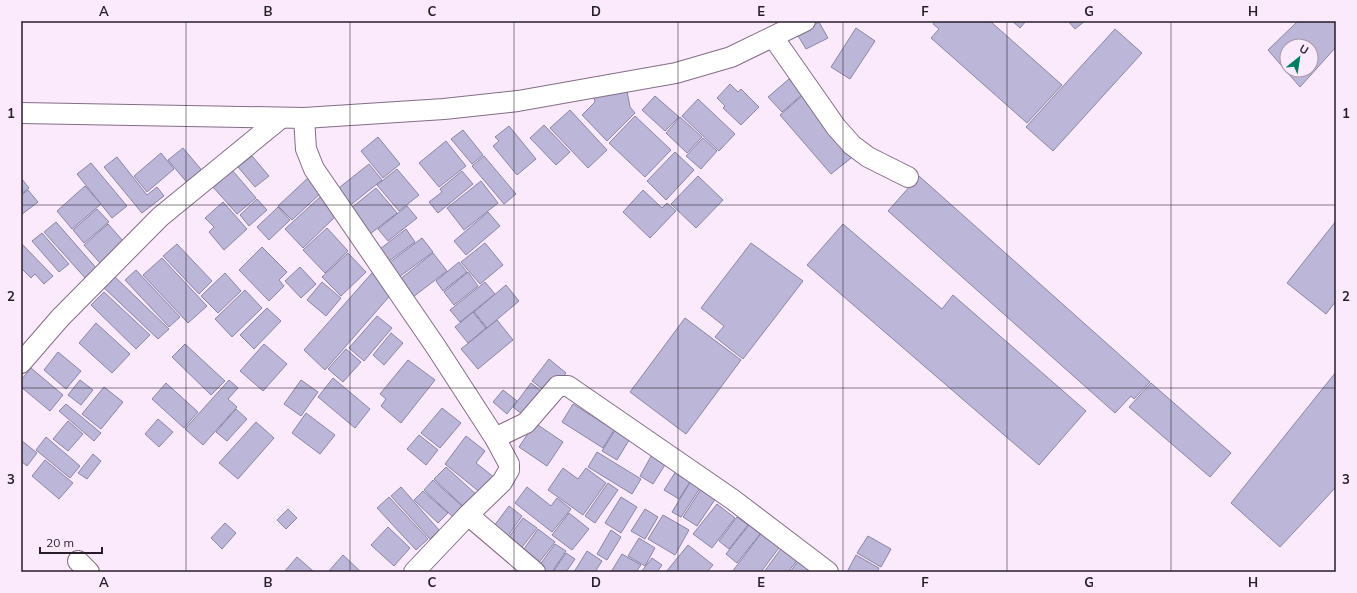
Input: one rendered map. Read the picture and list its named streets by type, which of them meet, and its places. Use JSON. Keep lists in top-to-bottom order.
{
  "scale_bar": "20 m",
  "north": "top right",
  "grid": {
    "columns": [
      "A",
      "B",
      "C",
      "D",
      "E",
      "F",
      "G",
      "H"
    ],
    "rows": ["1", "2", "3"]
  }
}
